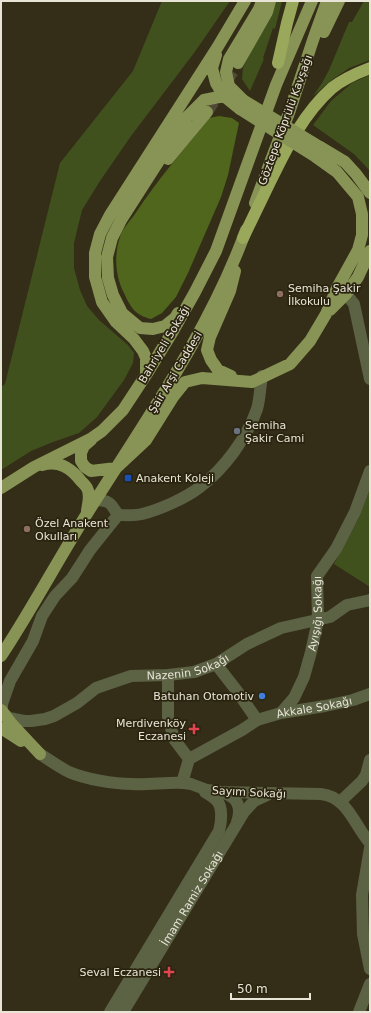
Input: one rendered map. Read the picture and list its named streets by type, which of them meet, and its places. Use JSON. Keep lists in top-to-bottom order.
{
  "streets": {
    "main road": [
      "Göztepe Köprülü Kavşağı",
      "Bahriyeli Sokağı",
      "Şair Arşi Caddesi",
      "Sayım Sokağı"
    ],
    "street": [
      "Ayışığı Sokağı",
      "Nazenin Sokağı",
      "Akkale Sokağı",
      "İmam Ramiz Sokağı"
    ]
  },
  "crossings": [
    ["Göztepe Köprülü Kavşağı", "Bahriyeli Sokağı"],
    ["Göztepe Köprülü Kavşağı", "Şair Arşi Caddesi"],
    ["Ayışığı Sokağı", "Nazenin Sokağı"],
    ["Ayışığı Sokağı", "Akkale Sokağı"],
    ["Sayım Sokağı", "İmam Ramiz Sokağı"]
  ],
  "places": {
    "other": [
      "Semiha Şakir İlkokulu",
      "Semiha Şakir Cami",
      "Özel Anakent Okulları",
      "Batuhan Otomotiv"
    ],
    "transit": ["Anakent Koleji"],
    "health": ["Merdivenköy Eczanesi", "Seval Eczanesi"]
  },
  "scale_bar": "50 m"
}
